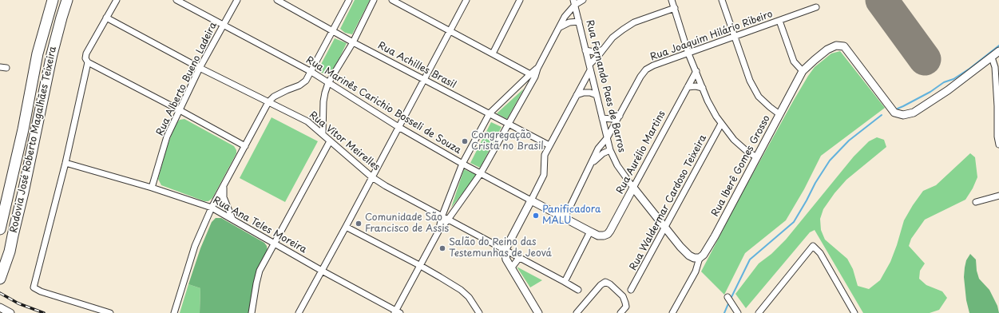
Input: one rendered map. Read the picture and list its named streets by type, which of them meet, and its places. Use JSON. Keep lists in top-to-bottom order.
{
  "streets": {
    "highway": ["Rodovia José Roberto Magalhães Teixeira"],
    "street": [
      "Rua Joaquim Hilário Ribeiro",
      "Rua Achilles Brasil",
      "Rua Alberto Bueno Ladeira",
      "Rua Fernando Paes de Barros",
      "Rua Marinês Carichio Bosseli de Souza",
      "Rua Vitor Meirelles",
      "Rua Aurélio Martins",
      "Rua Iberê Gomes Grosso",
      "Rua Waldermar Cardoso Teixeira",
      "Rua Ana Teles Moreira"
    ]
  },
  "crossings": [
    ["Rua Joaquim Hilário Ribeiro", "Rua Fernando Paes de Barros"],
    ["Rua Joaquim Hilário Ribeiro", "Rua Marinês Carichio Bosseli de Souza"],
    ["Rua Alberto Bueno Ladeira", "Rua Marinês Carichio Bosseli de Souza"],
    ["Rua Alberto Bueno Ladeira", "Rua Vitor Meirelles"],
    ["Rua Alberto Bueno Ladeira", "Rua Ana Teles Moreira"],
    ["Rua Fernando Paes de Barros", "Rua Aurélio Martins"],
    ["Rua Fernando Paes de Barros", "Rua Iberê Gomes Grosso"],
    ["Rua Fernando Paes de Barros", "Rua Waldermar Cardoso Teixeira"],
    ["Rua Marinês Carichio Bosseli de Souza", "Rua Aurélio Martins"]
  ],
  "places": [
    "Congregação Cristã no Brasil",
    "Panificadora MALU",
    "Comunidade São Francisco de Assis",
    "Salão do Reino das Testemunhas de Jeová"
  ]
}
